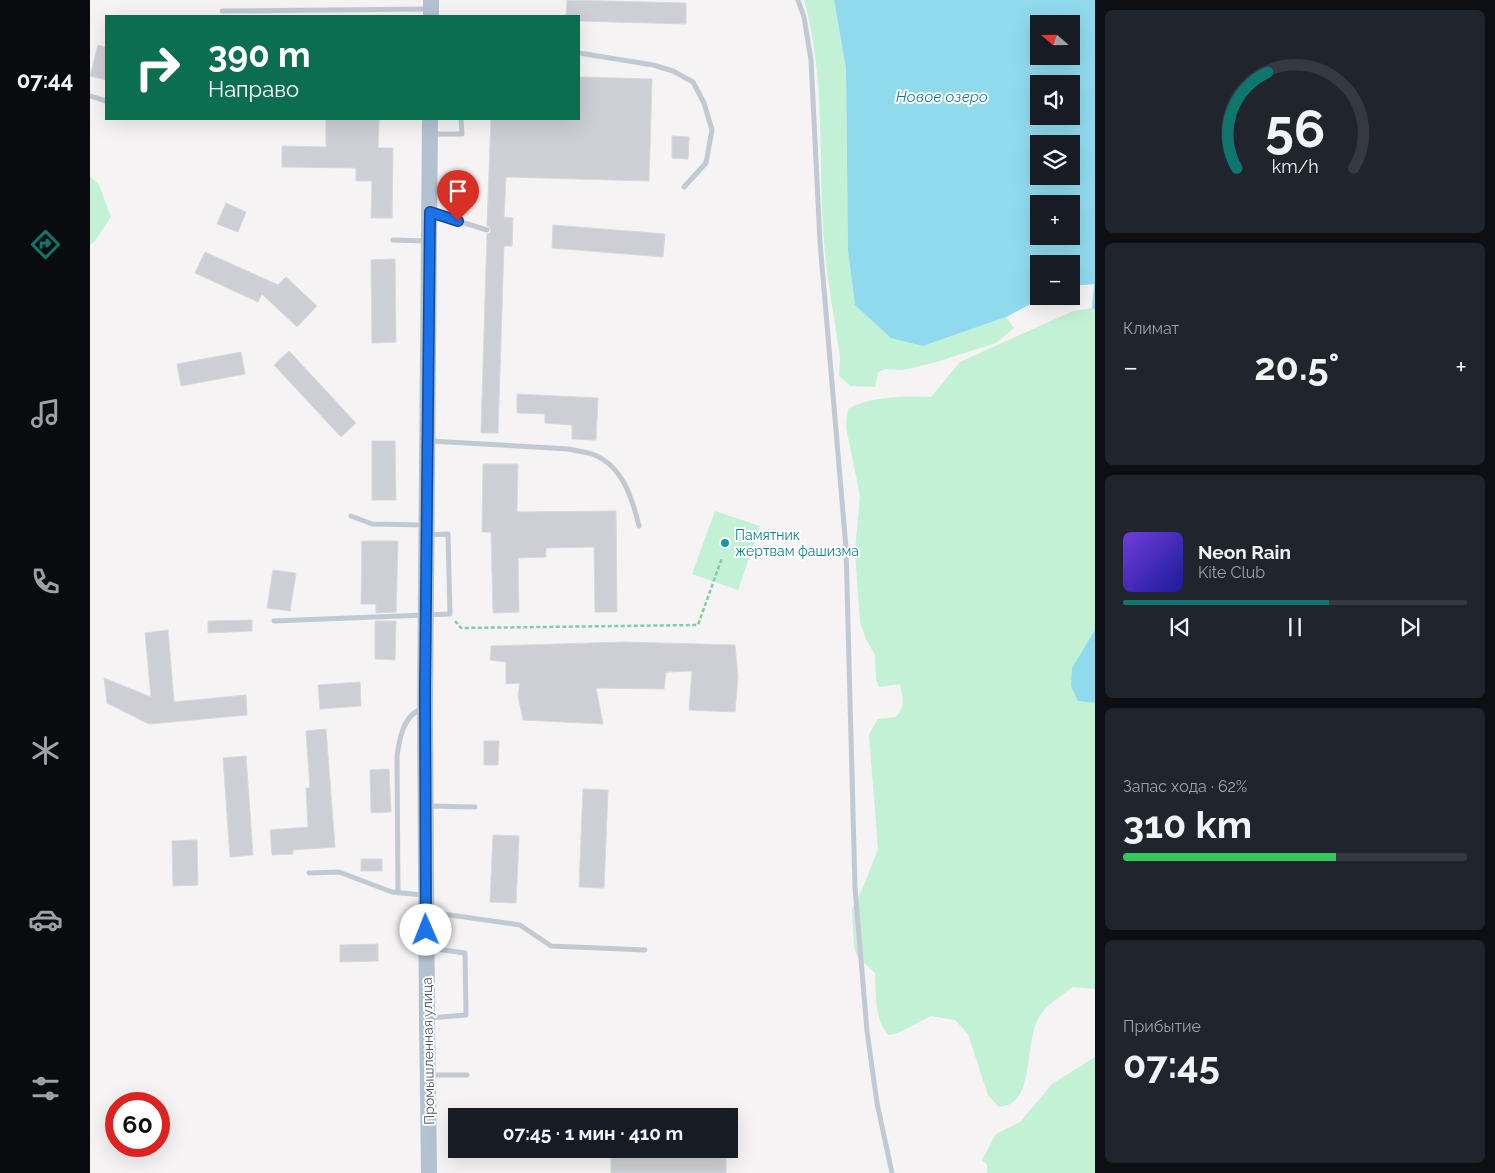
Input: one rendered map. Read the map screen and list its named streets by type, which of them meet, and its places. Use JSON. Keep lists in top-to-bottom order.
{
  "streets": {
    "main road": ["Промышленная улица"]
  },
  "water": ["Новое озеро"],
  "places": ["Памятник жертвам фашизма"],
  "north": "left",
  "page": {
    "tabs": "07:44",
    "map_buttons": ["+", "−"],
    "turn": ["390 m", "Направо"],
    "tile": [
      "Климат",
      ["Запас хода · 62%", "310 km"],
      ["Прибытие", "07:45"]
    ],
    "heat": ["−", "20.5°", "+"],
    "song": ["Neon Rain", "Kite Club"],
    "limit": "60",
    "trip": "07:45 · 1 мин · 410 m",
    "gauge": ["56", "km/h"]
  }
}
